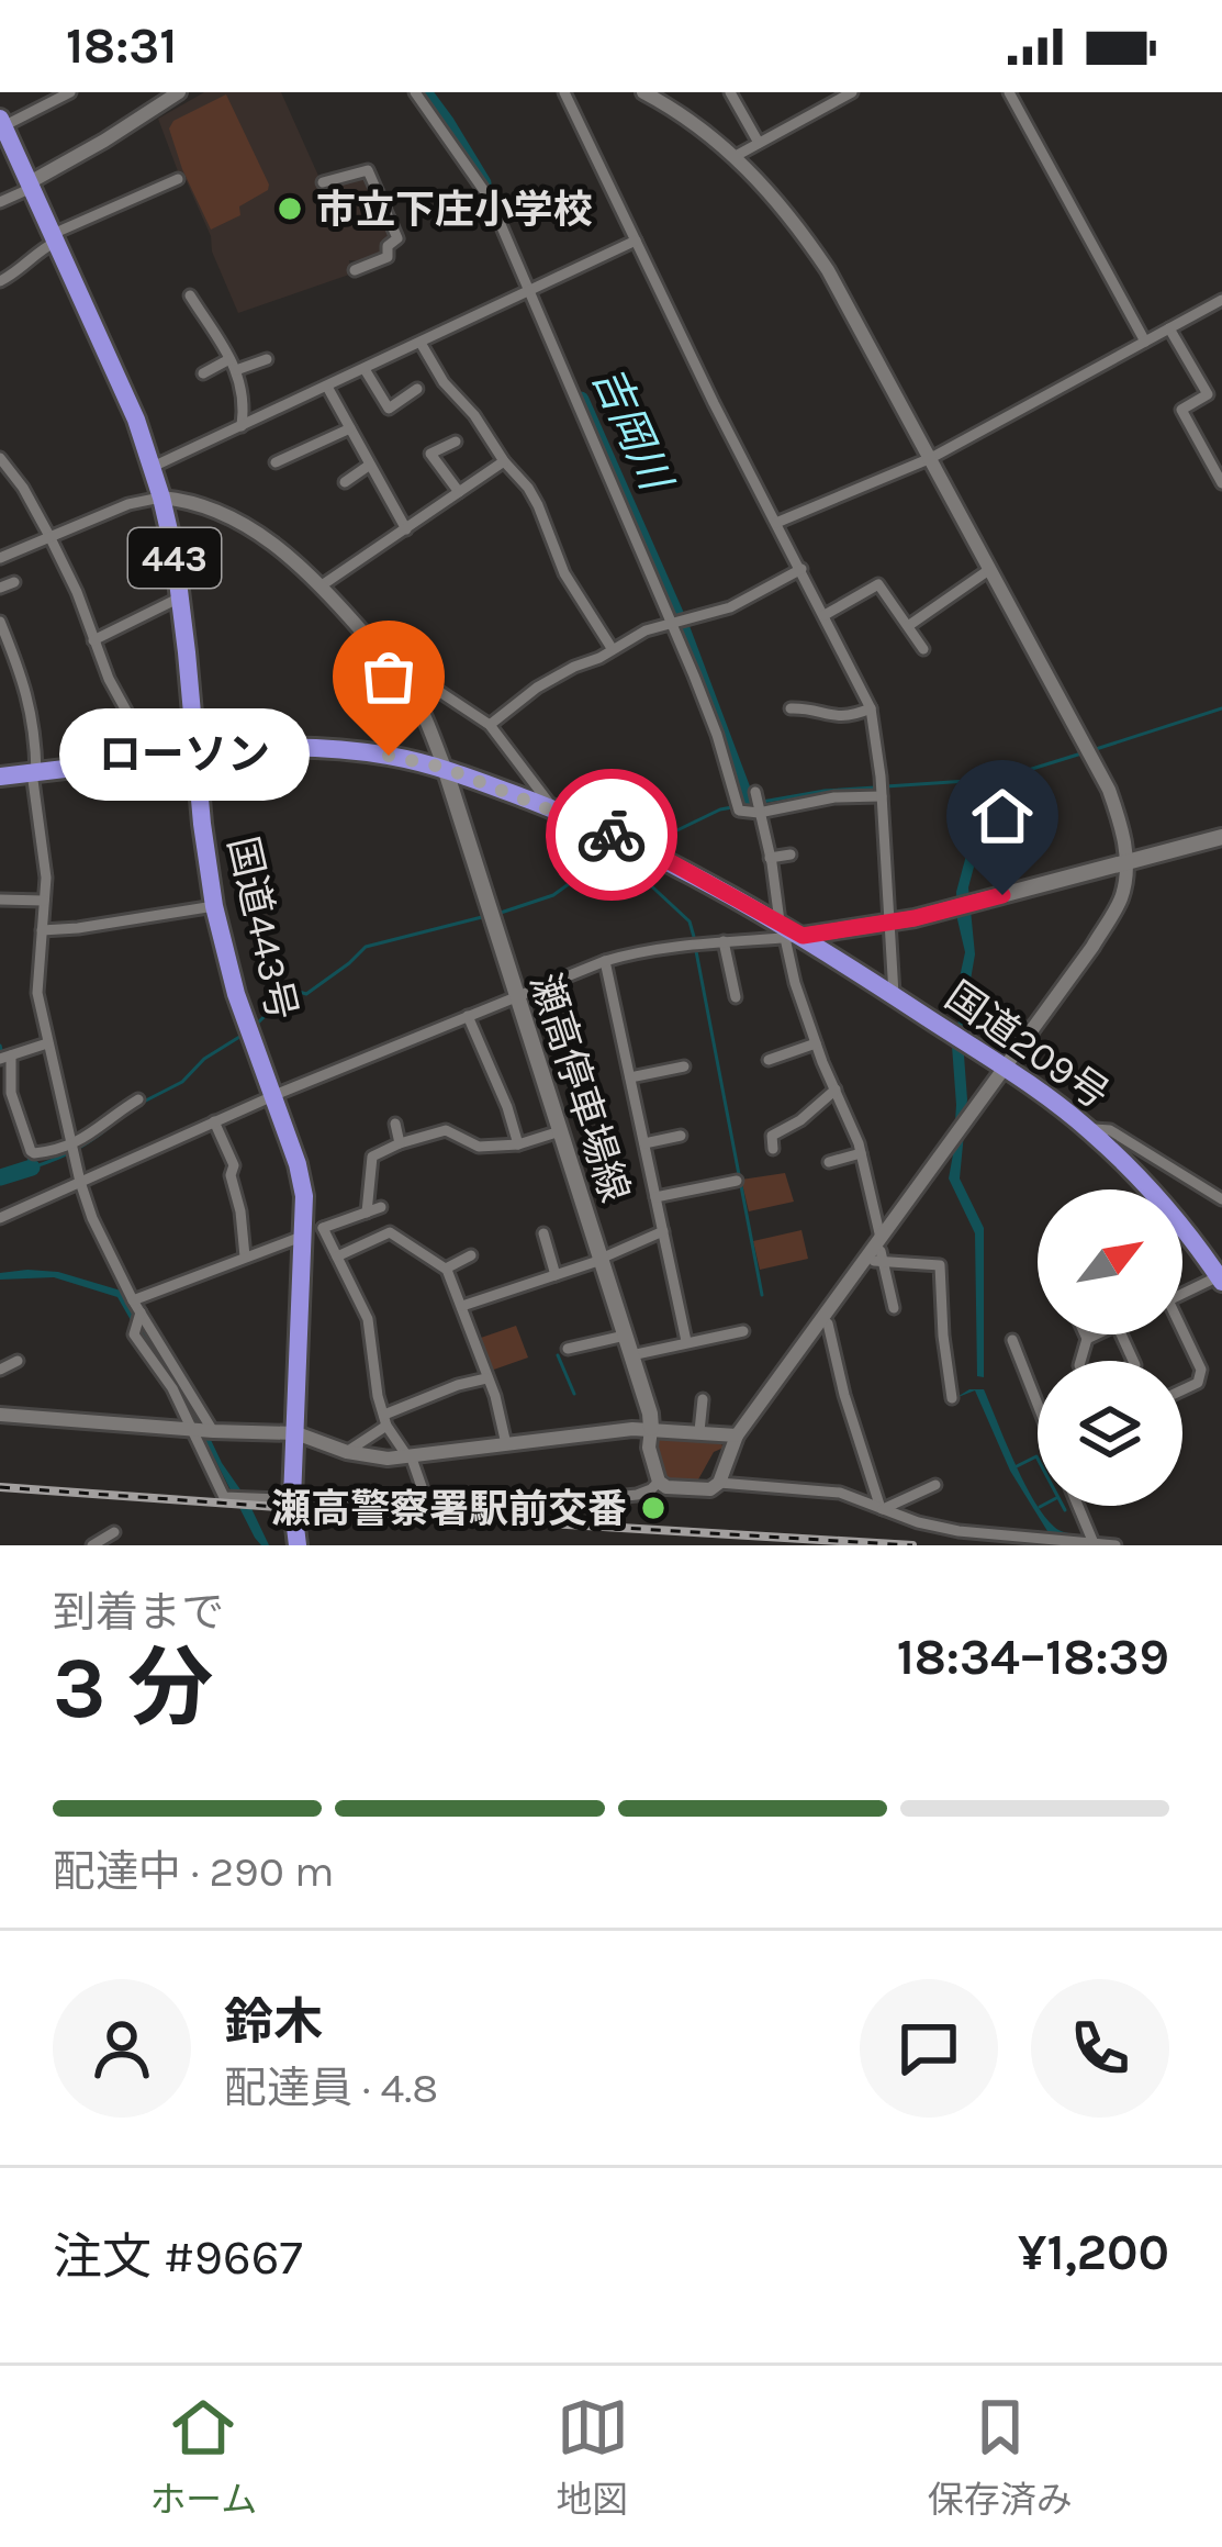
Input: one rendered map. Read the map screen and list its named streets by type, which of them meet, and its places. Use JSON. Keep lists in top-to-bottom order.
{
  "streets": {
    "highway": ["443", "国道443号", "国道209号"],
    "main road": ["瀬高停車場線"]
  },
  "crossings": [
    ["国道443号", "国道209号"],
    ["国道209号", "瀬高停車場線"]
  ],
  "water": ["吉岡川"],
  "places": ["市立下庄小学校", "ローソン", "瀬高警察署駅前交番"],
  "north": "top right",
  "page": {
    "status": "18:31",
    "bubble": "ローソン",
    "heading": ["3 分", "到着まで", "18:34–18:39"],
    "panel": [
      "鈴木",
      "配達員 · 4.8",
      "注文 #9667",
      "¥1,200"
    ],
    "bar": "配達中 · 290 m",
    "tabs": ["ホーム", "地図", "保存済み"]
  }
}
